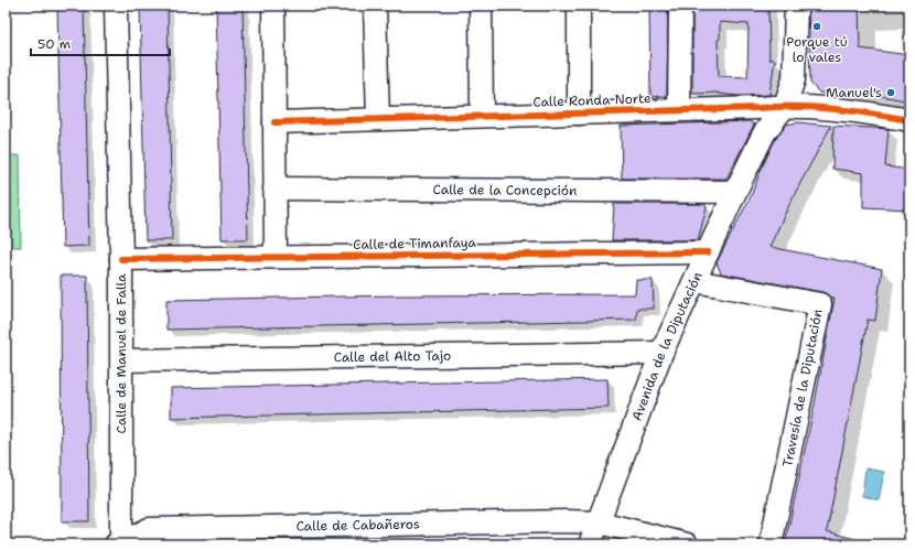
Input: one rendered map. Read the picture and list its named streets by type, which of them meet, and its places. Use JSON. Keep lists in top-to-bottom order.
{
  "streets": {
    "street": [
      "Calle Ronda Norte",
      "Calle de la Concepción",
      "Calle de Timanfaya",
      "Avenida de la Diputación",
      "Calle de Manuel de Falla",
      "Calle del Alto Tajo",
      "Travesía de la Diputación",
      "Calle de Cabañeros"
    ]
  },
  "crossings": [
    ["Calle Ronda Norte", "Avenida de la Diputación"],
    ["Calle de la Concepción", "Avenida de la Diputación"],
    ["Calle de Timanfaya", "Avenida de la Diputación"],
    ["Calle de Timanfaya", "Calle de Manuel de Falla"],
    ["Avenida de la Diputación", "Calle del Alto Tajo"],
    ["Avenida de la Diputación", "Travesía de la Diputación"],
    ["Avenida de la Diputación", "Calle de Cabañeros"],
    ["Calle de Manuel de Falla", "Calle del Alto Tajo"],
    ["Calle de Manuel de Falla", "Calle de Cabañeros"]
  ],
  "places": ["Porque tú lo vales", "Manuel's"],
  "scale_bar": "50 m"
}
